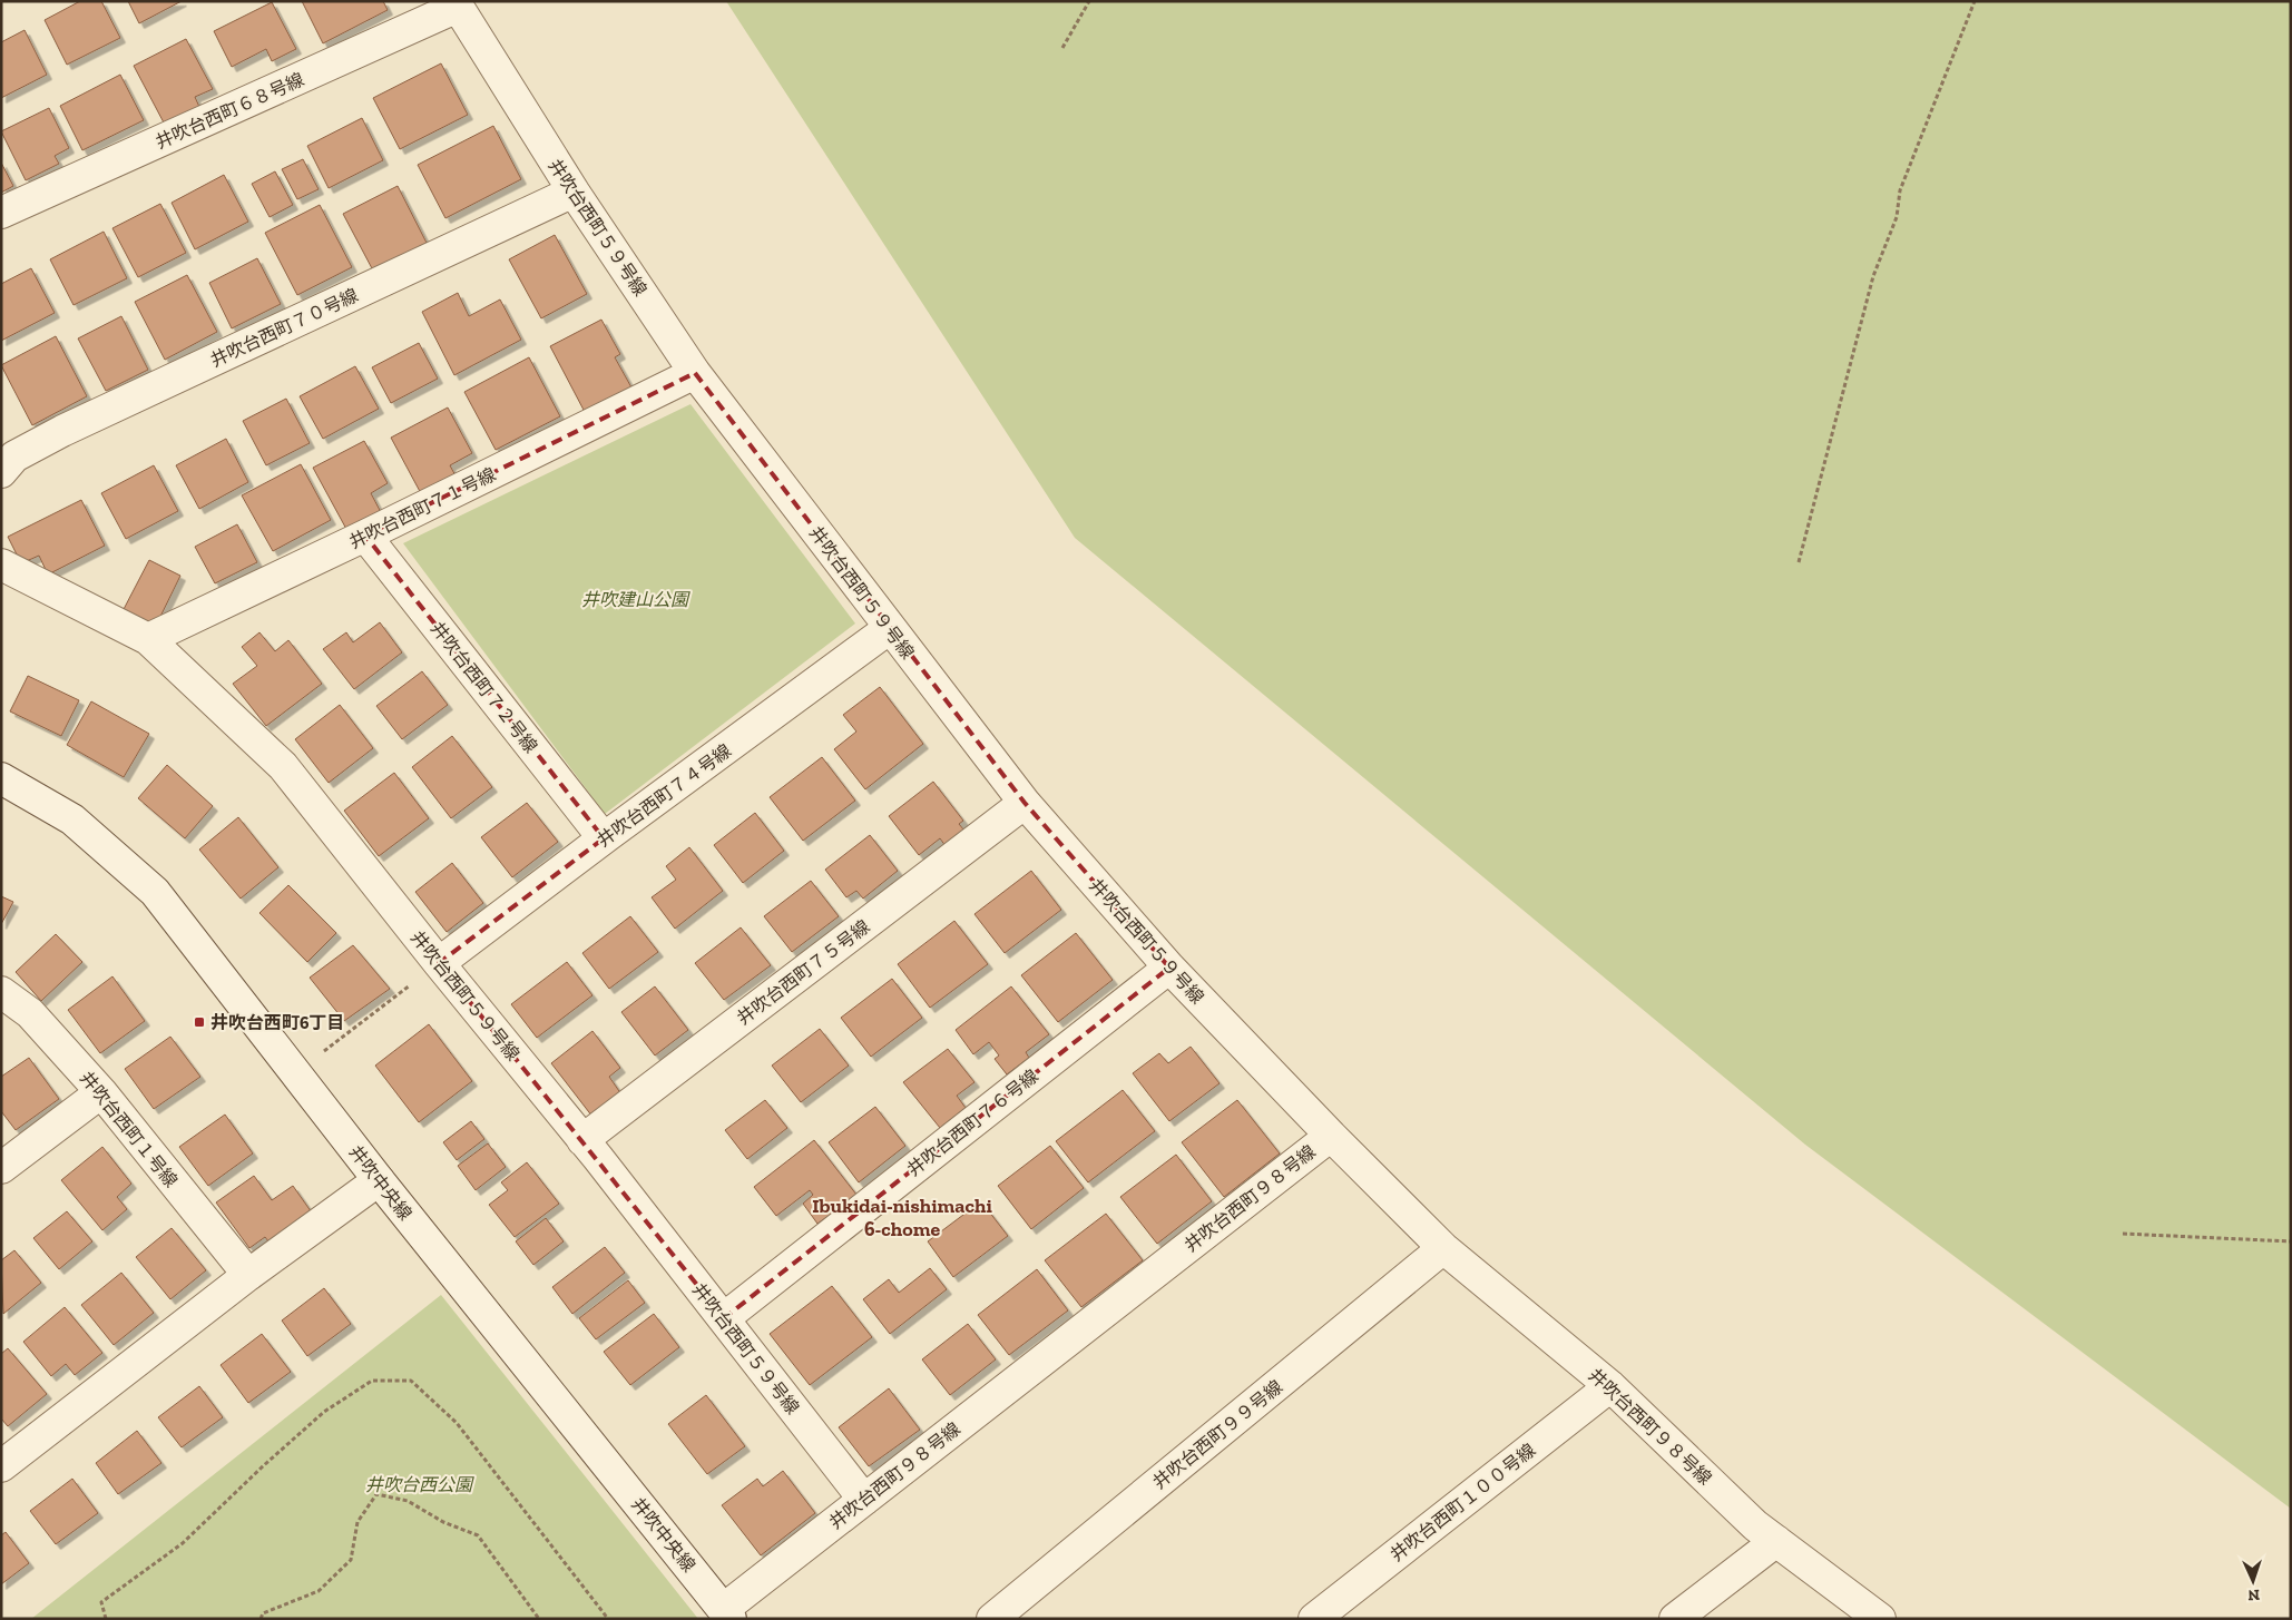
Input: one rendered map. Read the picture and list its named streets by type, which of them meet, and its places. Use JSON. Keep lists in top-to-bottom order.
{
  "streets": {
    "street": [
      "井吹台西町６８号線",
      "井吹台西町５９号線",
      "井吹台西町７０号線",
      "井吹台西町７１号線",
      "井吹台西町７２号線",
      "井吹台西町７４号線",
      "井吹台西町７５号線",
      "井吹台西町７６号線",
      "井吹台西町１号線",
      "井吹中央線",
      "井吹台西町９８号線",
      "井吹台西町９９号線",
      "井吹台西町１００号線"
    ]
  },
  "crossings": [
    ["井吹台西町６８号線", "井吹台西町５９号線"],
    ["井吹台西町５９号線", "井吹台西町７０号線"],
    ["井吹台西町５９号線", "井吹台西町７１号線"],
    ["井吹台西町５９号線", "井吹台西町７４号線"],
    ["井吹台西町５９号線", "井吹台西町７５号線"],
    ["井吹台西町５９号線", "井吹台西町７６号線"],
    ["井吹台西町５９号線", "井吹台西町９８号線"],
    ["井吹台西町７１号線", "井吹台西町７２号線"],
    ["井吹台西町７２号線", "井吹台西町７４号線"],
    ["井吹中央線", "井吹台西町９８号線"],
    ["井吹台西町９８号線", "井吹台西町９９号線"],
    ["井吹台西町９８号線", "井吹台西町１００号線"]
  ],
  "districts": ["Ibukidai-nishimachi 6-chome"],
  "parks": ["井吹建山公園", "井吹台西公園"],
  "places": {
    "transit": ["井吹台西町6丁目"]
  },
  "north": "bottom"
}
